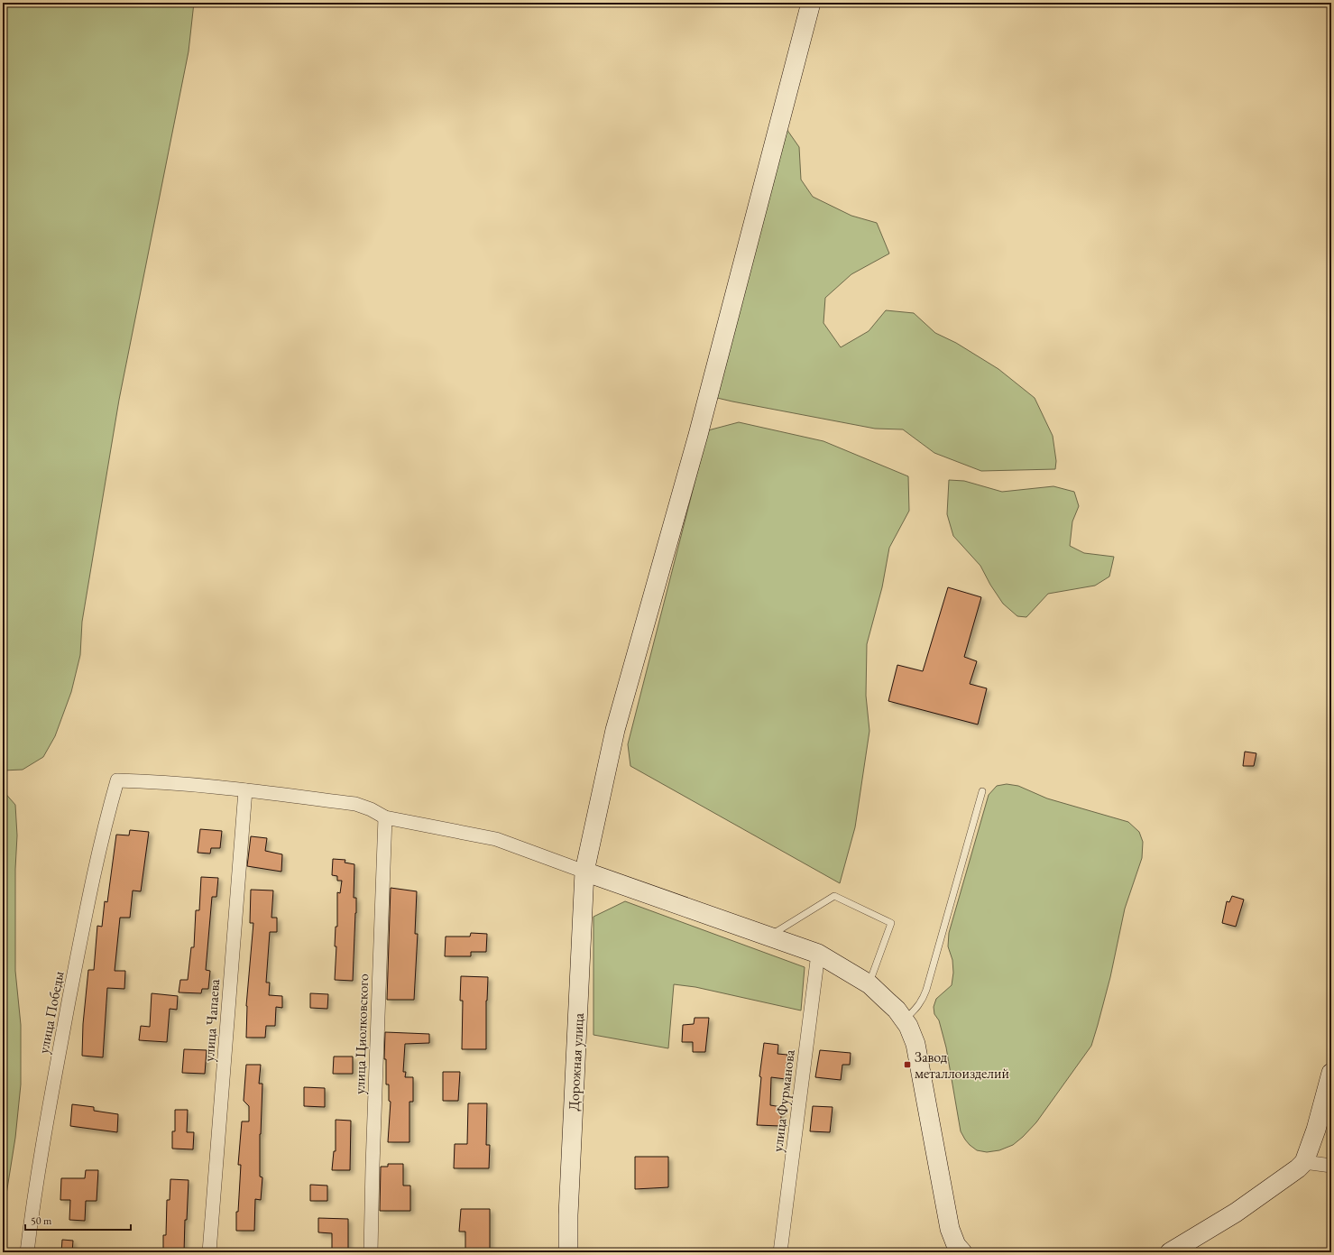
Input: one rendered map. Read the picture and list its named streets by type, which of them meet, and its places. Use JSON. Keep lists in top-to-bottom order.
{
  "streets": {
    "main road": ["Дорожная улица"],
    "street": [
      "улица Победы",
      "улица Чапаева",
      "улица Циолковского",
      "улица Фурманова"
    ]
  },
  "crossings": [
    ["улица Победы", "улица Чапаева"]
  ],
  "places": {
    "transit": ["Завод металлоизделий"]
  },
  "scale_bar": "50 m"
}
